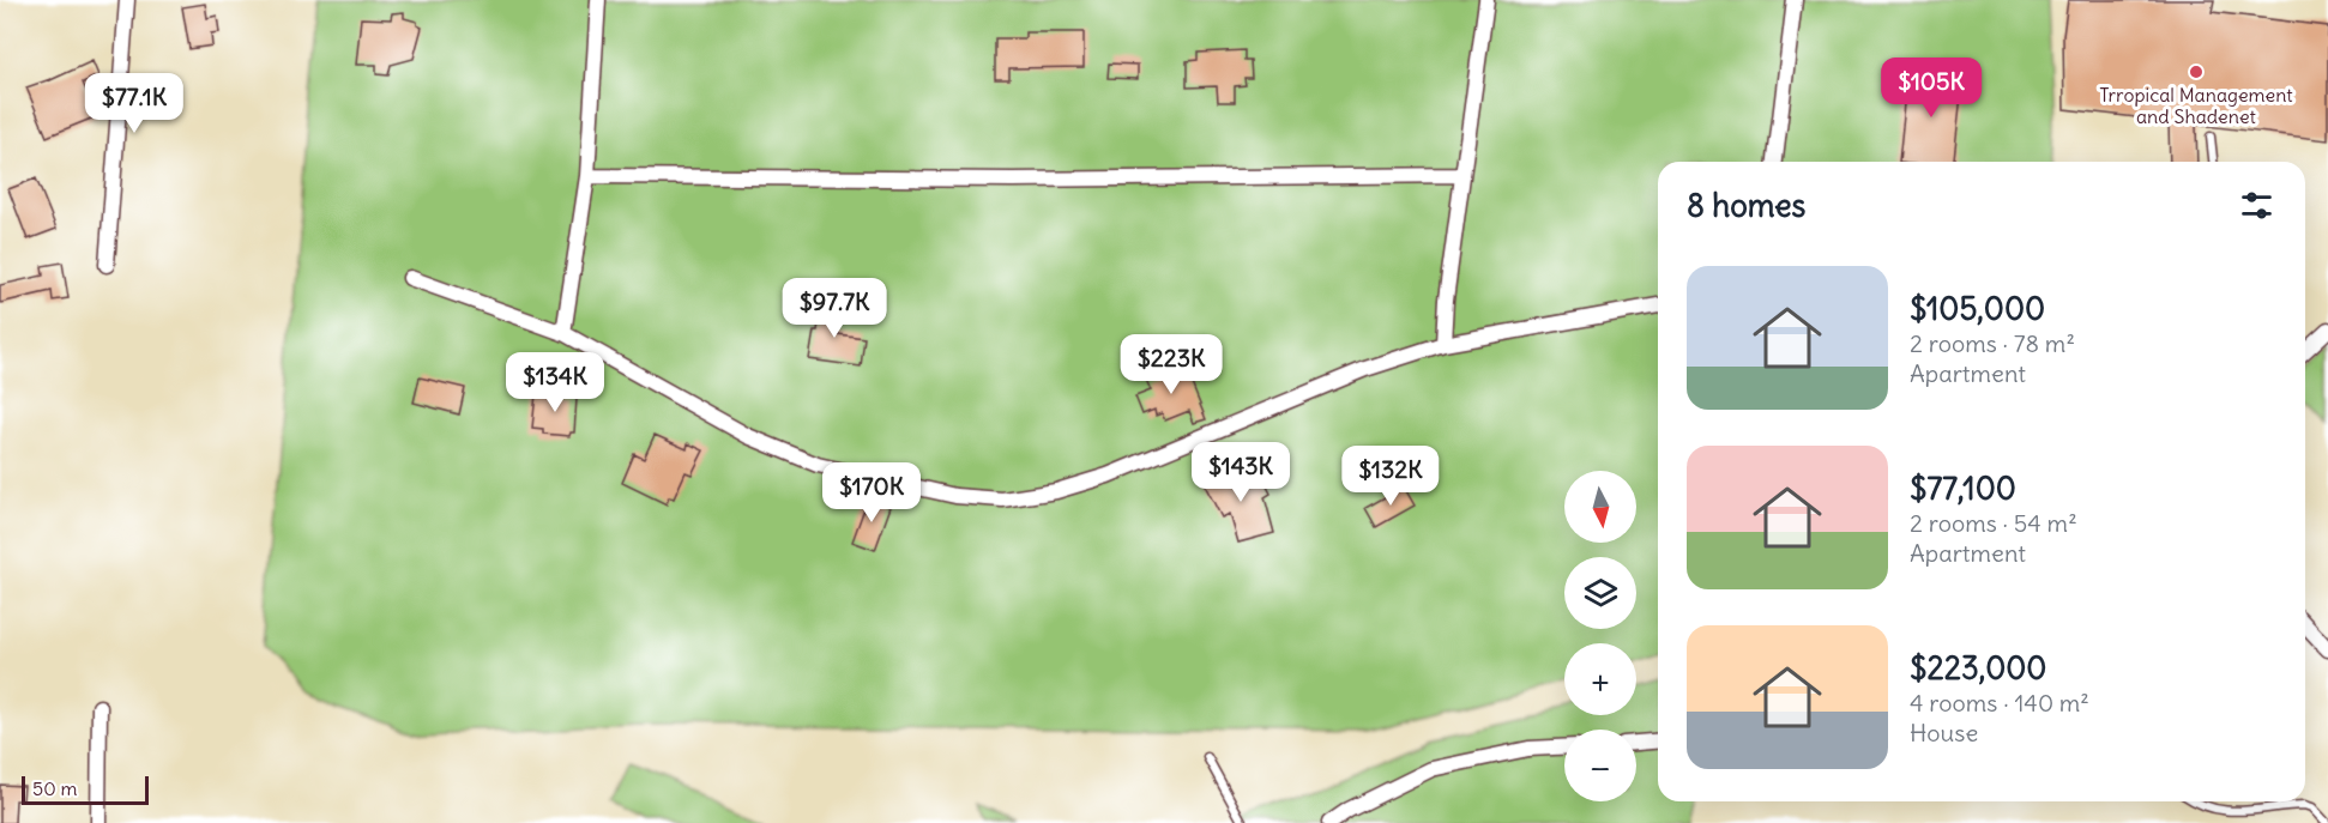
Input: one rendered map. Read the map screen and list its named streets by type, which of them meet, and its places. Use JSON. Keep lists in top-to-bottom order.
{
  "places": ["Trropical Management and Shadenet"],
  "scale_bar": "50 m",
  "north": "bottom",
  "page": {
    "price": [
      "$105K",
      "$77.1K",
      "$97.7K",
      "$223K",
      "$134K",
      "$143K",
      "$132K",
      "$170K"
    ],
    "heading": "8 homes",
    "list": [
      {
        "name": "$105,000",
        "note": "2 rooms · 78 m² · Apartment"
      },
      {
        "name": "$77,100",
        "note": "2 rooms · 54 m² · Apartment"
      },
      {
        "name": "$223,000",
        "note": "4 rooms · 140 m² · House"
      }
    ],
    "map_buttons": ["+", "−"],
    "scale": "50 m"
  }
}
